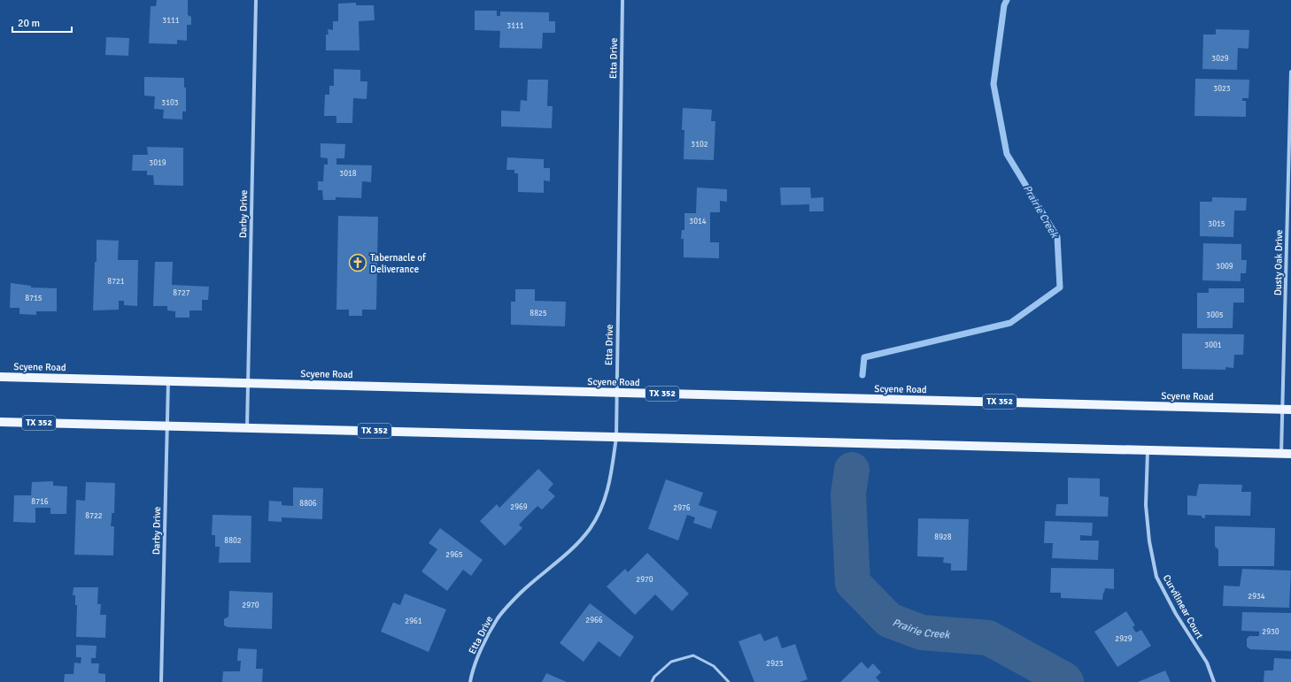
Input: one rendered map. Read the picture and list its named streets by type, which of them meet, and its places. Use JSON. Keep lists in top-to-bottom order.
{
  "streets": {
    "main road": ["Scyene Road", "TX 352"],
    "street": [
      "Etta Drive",
      "Darby Drive",
      "Dusty Oak Drive",
      "Curvilinear Court"
    ]
  },
  "crossings": [
    ["Etta Drive", "Scyene Road"],
    ["Etta Drive", "TX 352"],
    ["Darby Drive", "Scyene Road"],
    ["Darby Drive", "TX 352"],
    ["Dusty Oak Drive", "Scyene Road"],
    ["Dusty Oak Drive", "TX 352"],
    ["TX 352", "Curvilinear Court"]
  ],
  "water": ["Prairie Creek"],
  "places": {
    "church": ["Tabernacle of Deliverance"]
  },
  "house_numbers": [
    "3111",
    "3111",
    "3029",
    "3023",
    "3103",
    "3102",
    "3019",
    "3018",
    "3014",
    "3015",
    "3009",
    "8721",
    "8727",
    "8715",
    "8825",
    "3005",
    "3001",
    "8716",
    "8806",
    "2969",
    "2976",
    "8722",
    "8928",
    "8802",
    "2965",
    "2970",
    "2934",
    "2970",
    "2966",
    "2961",
    "2930",
    "2929",
    "2923"
  ],
  "scale_bar": "20 m"
}
